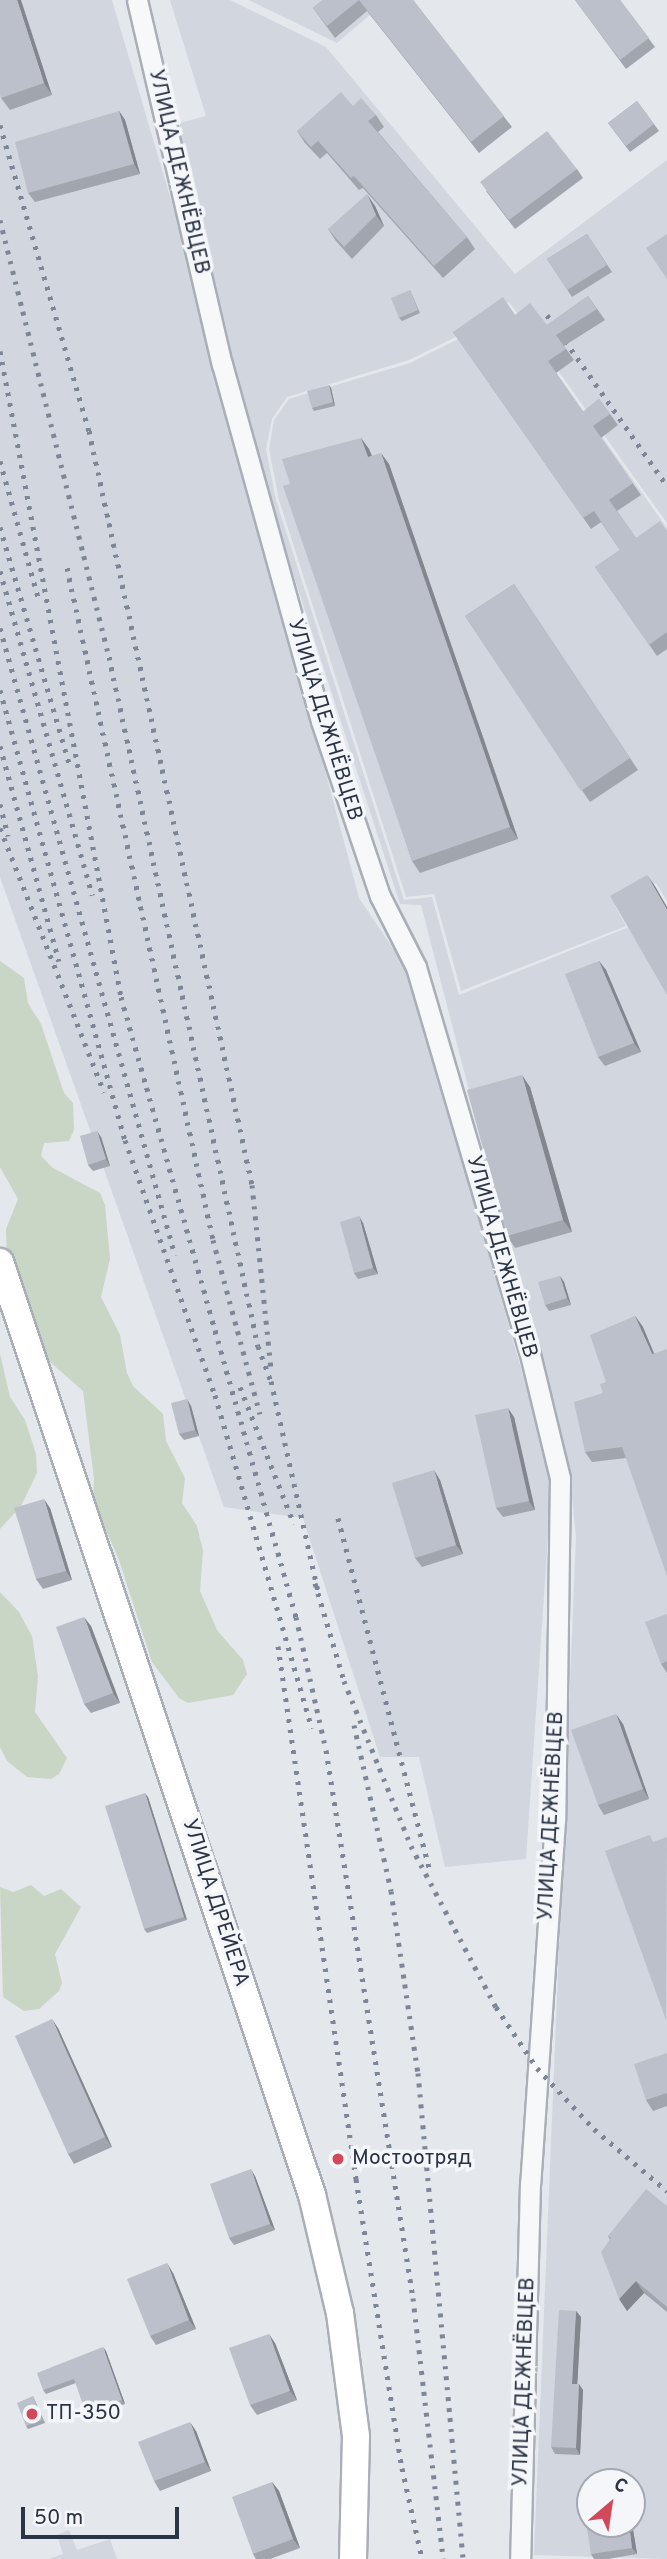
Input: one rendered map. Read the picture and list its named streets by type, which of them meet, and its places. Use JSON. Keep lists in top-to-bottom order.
{
  "streets": {
    "main road": ["УЛИЦА ДРЕЙЕРА"],
    "street": ["УЛИЦА ДЕЖНЁВЦЕВ"]
  },
  "places": ["Мостоотряд", "ТП-350"],
  "scale_bar": "50 m",
  "north": "top right"
}
